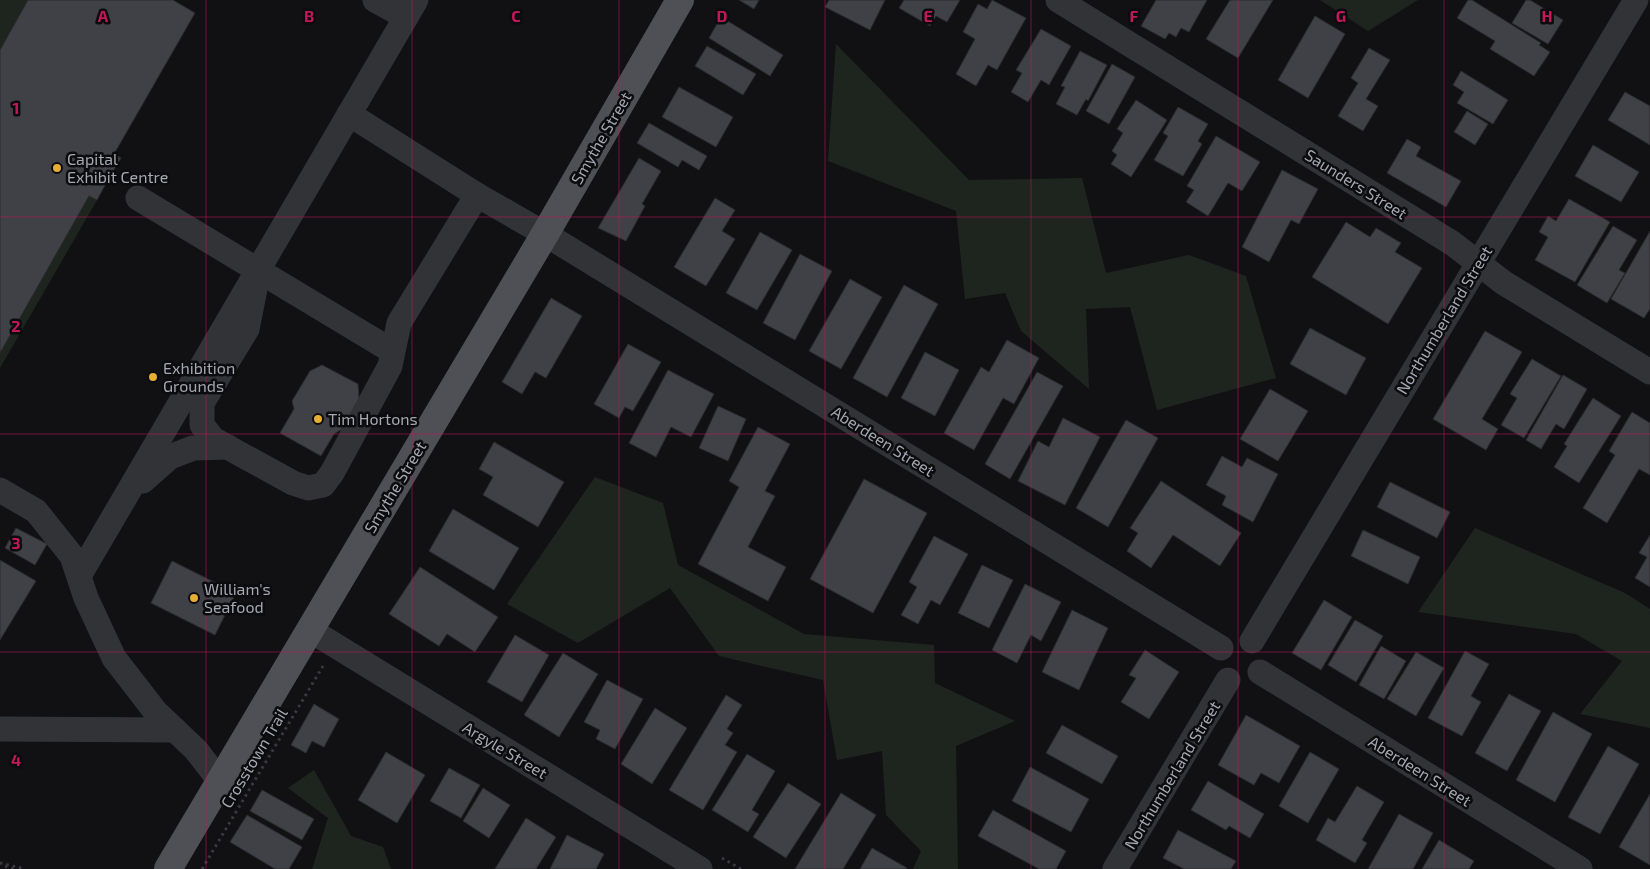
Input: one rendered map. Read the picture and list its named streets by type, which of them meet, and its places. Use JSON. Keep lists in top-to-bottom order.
{
  "streets": {
    "main road": ["Smythe Street"],
    "street": [
      "Saunders Street",
      "Northumberland Street",
      "Aberdeen Street",
      "Argyle Street"
    ],
    "path": ["Crosstown Trail"]
  },
  "crossings": [
    ["Smythe Street", "Aberdeen Street"],
    ["Smythe Street", "Argyle Street"],
    ["Saunders Street", "Northumberland Street"],
    ["Northumberland Street", "Aberdeen Street"]
  ],
  "places": [
    "Capital Exhibit Centre",
    "Exhibition Grounds",
    "Tim Hortons",
    "William's Seafood"
  ],
  "grid": {
    "columns": [
      "A",
      "B",
      "C",
      "D",
      "E",
      "F",
      "G",
      "H"
    ],
    "rows": [
      "1",
      "2",
      "3",
      "4"
    ]
  }
}
